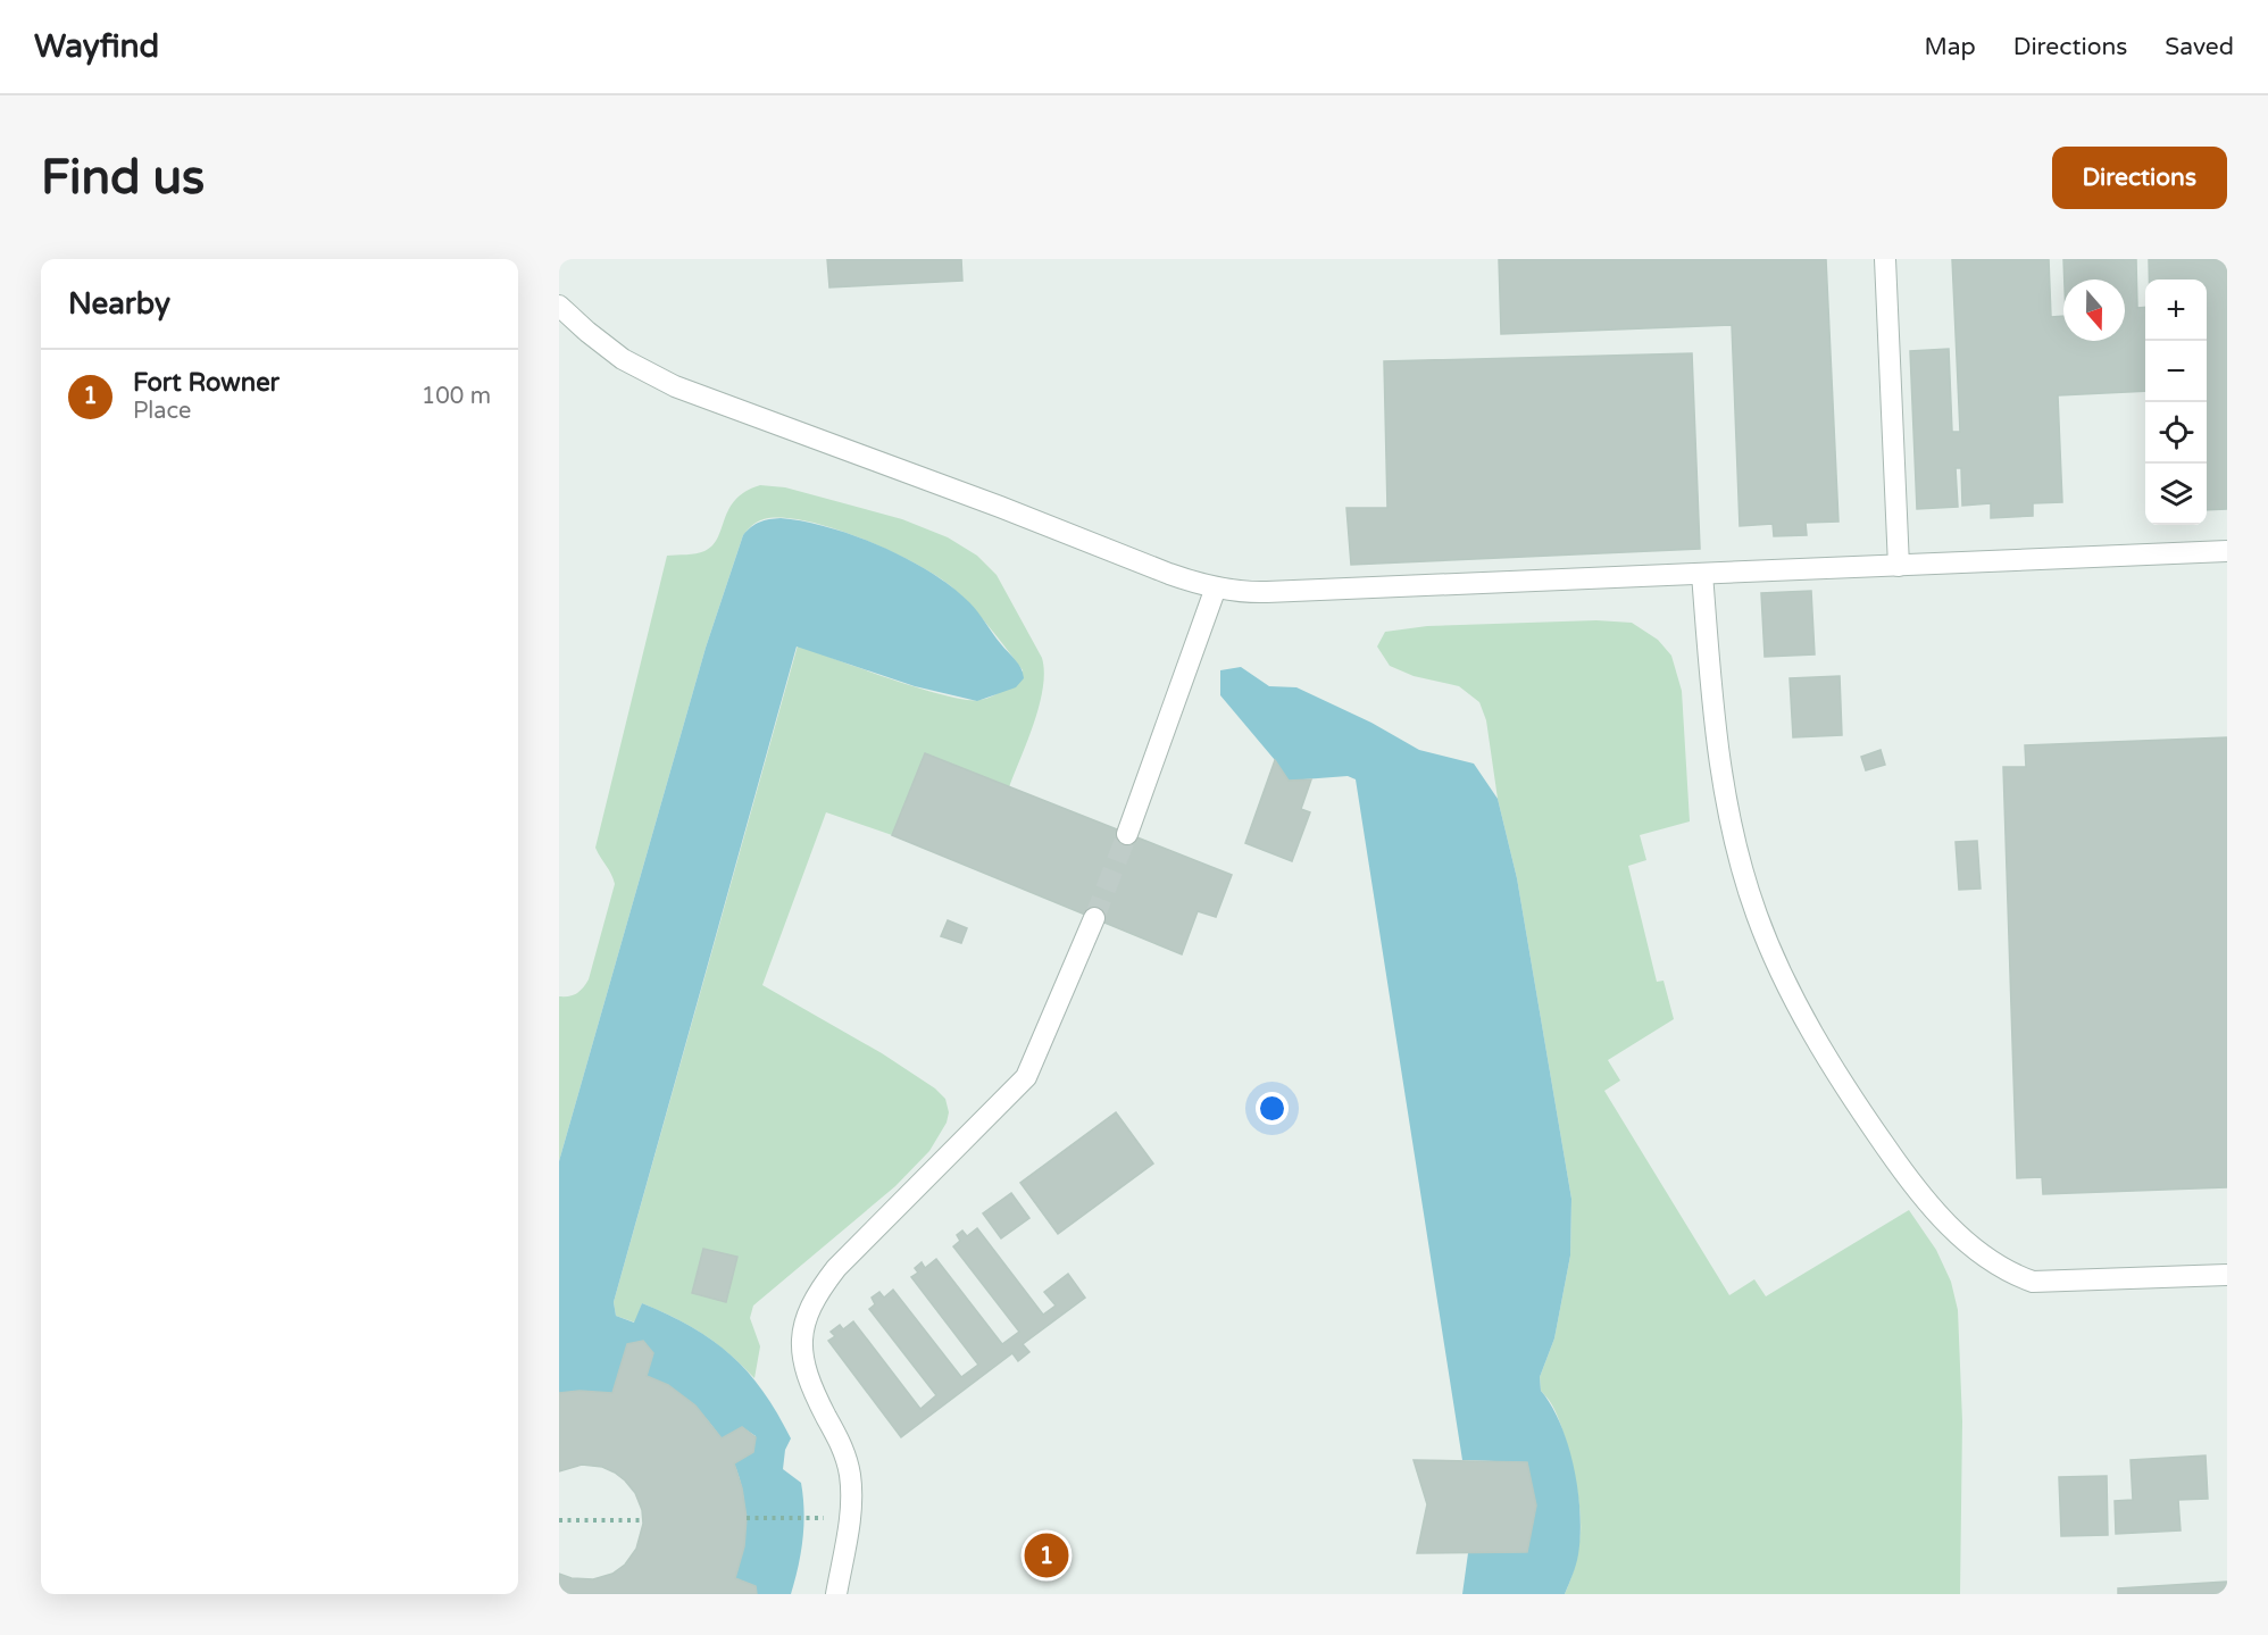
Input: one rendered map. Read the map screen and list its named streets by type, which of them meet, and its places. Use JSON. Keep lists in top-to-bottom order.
{
  "north": "bottom",
  "page": {
    "header": "Wayfind",
    "nav": ["Map", "Directions", "Saved"],
    "buttons": "Directions",
    "title": "Find us",
    "heading": "Nearby",
    "map_buttons": ["+", "−"],
    "list": [
      {
        "mark": "1",
        "name": "Fort Rowner",
        "note": "Place",
        "value": "100 m"
      }
    ],
    "pins": "1"
  }
}
